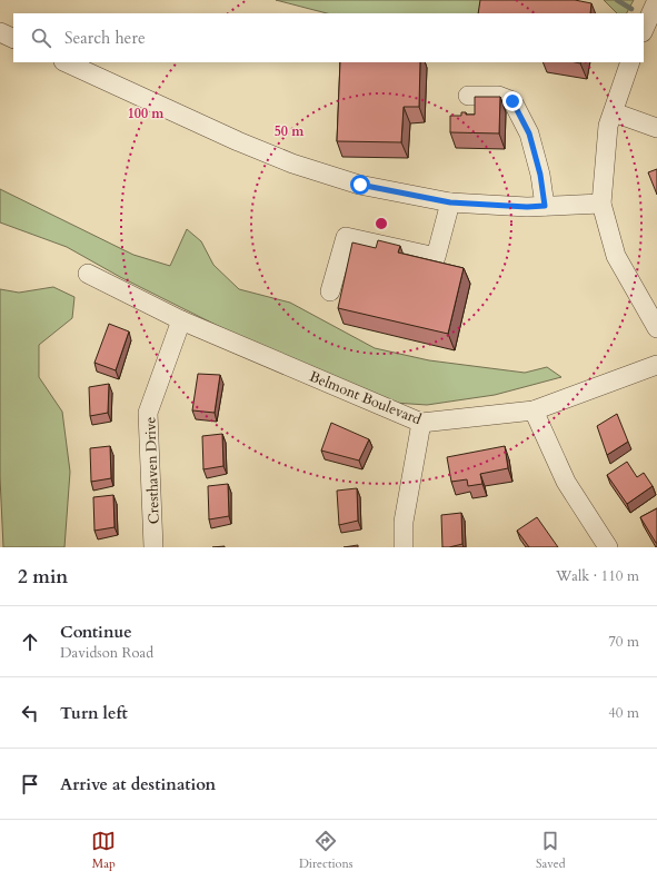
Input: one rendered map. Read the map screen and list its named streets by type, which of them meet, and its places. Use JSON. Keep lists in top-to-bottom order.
{
  "streets": {
    "street": ["Belmont Boulevard", "Cresthaven Drive"]
  },
  "crossings": [
    ["Belmont Boulevard", "Cresthaven Drive"]
  ],
  "page": {
    "search": "Search here",
    "heading": ["2 min", "Walk · 110 m"],
    "list": [
      ["Continue", "Davidson Road", "70 m"],
      ["Turn left", "40 m"],
      "Arrive at destination"
    ],
    "nav": ["Map", "Directions", "Saved"]
  },
  "rings": ["100 m", "50 m"]
}
